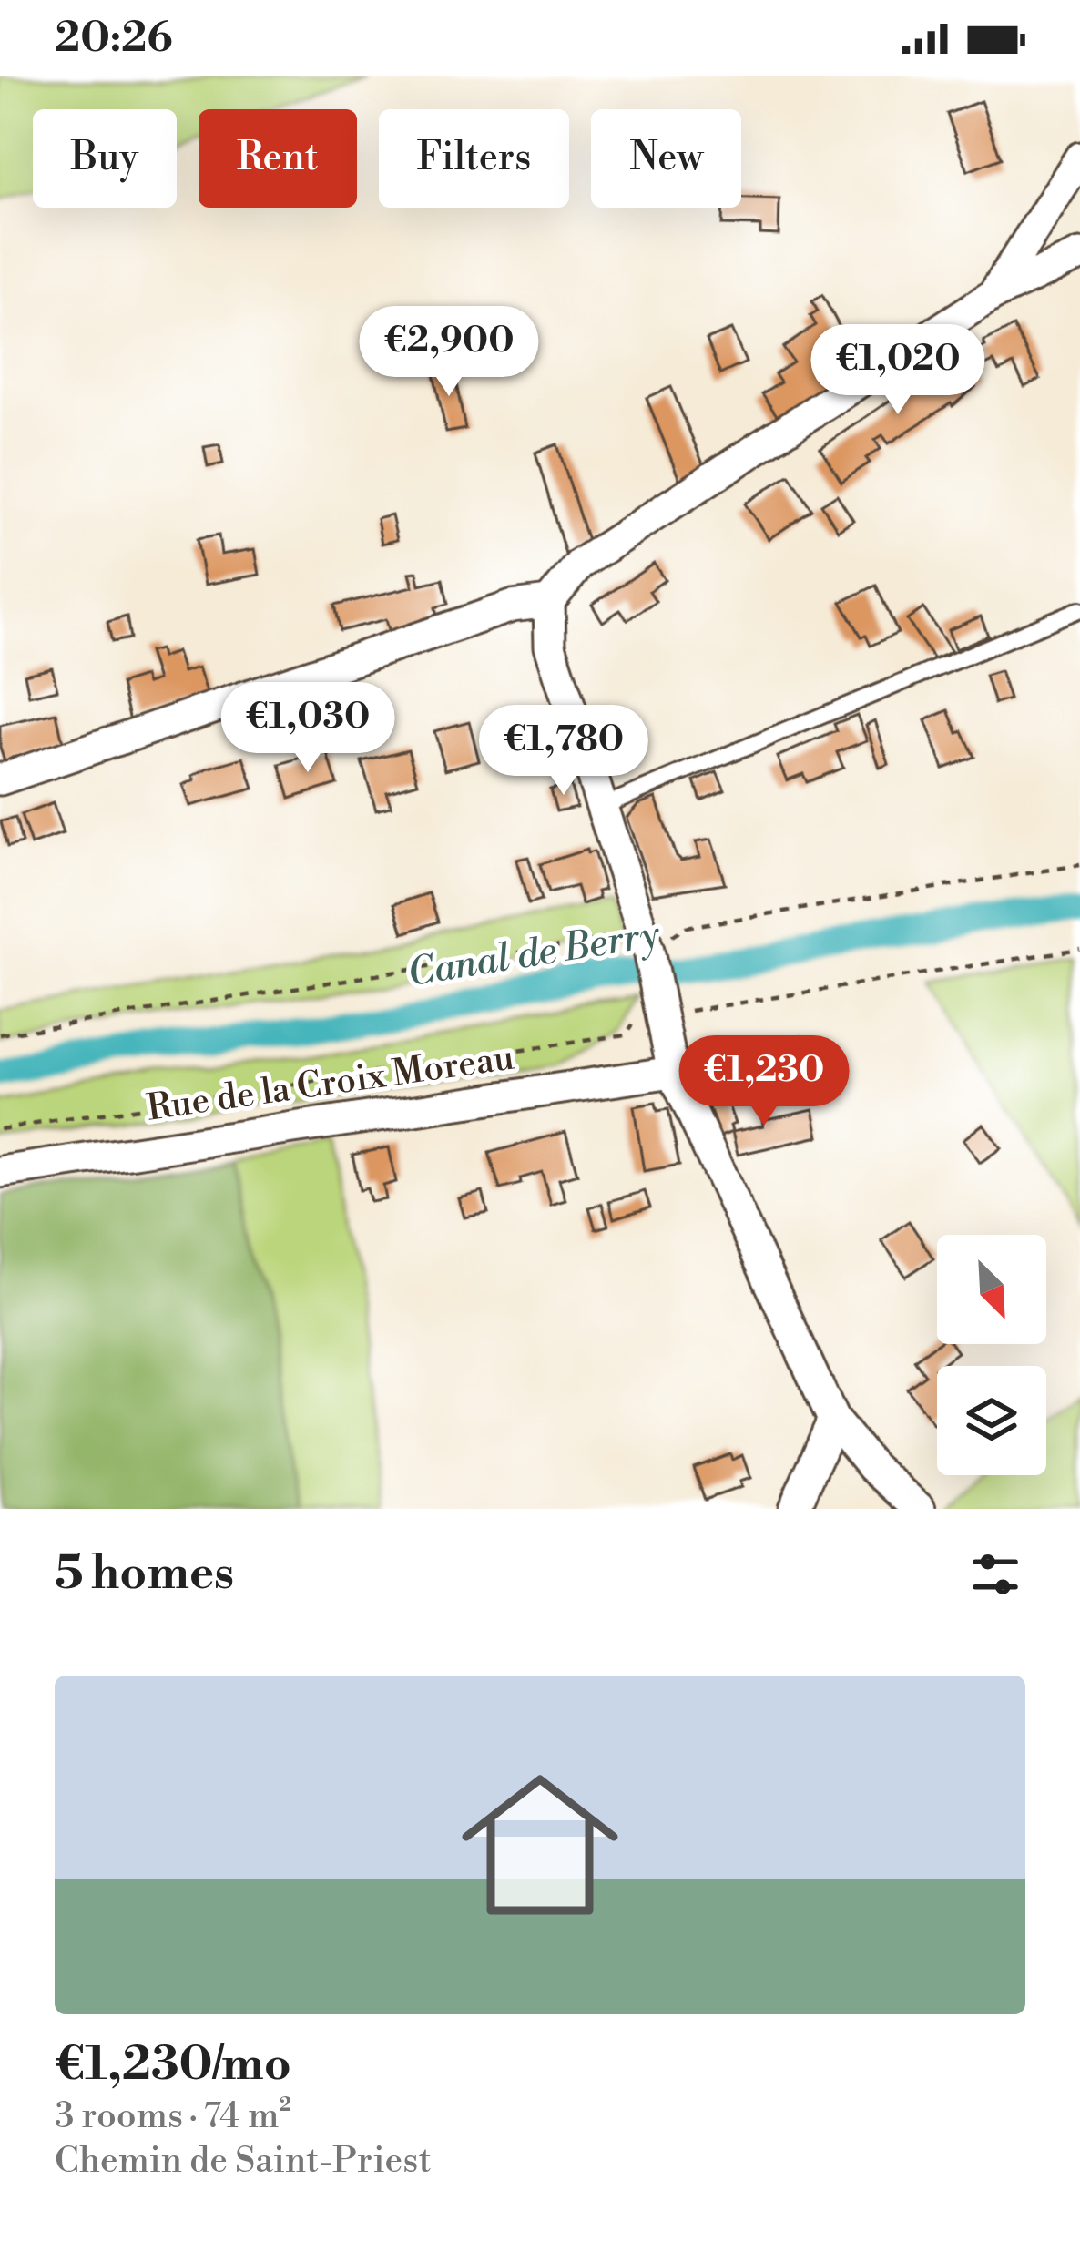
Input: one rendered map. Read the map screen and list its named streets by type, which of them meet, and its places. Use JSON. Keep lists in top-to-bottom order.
{
  "streets": {
    "street": ["Rue de la Croix Moreau"]
  },
  "water": ["Canal de Berry"],
  "north": "bottom right",
  "page": {
    "status": "20:26",
    "chip": [
      "Buy",
      "Rent",
      "Filters",
      "New"
    ],
    "price": [
      "€2,900",
      "€1,020",
      "€1,030",
      "€1,780",
      "€1,230"
    ],
    "heading": "5 homes",
    "list": [
      {
        "name": "€1,230/mo",
        "note": "3 rooms · 74 m² · Chemin de Saint-Priest"
      }
    ]
  }
}
